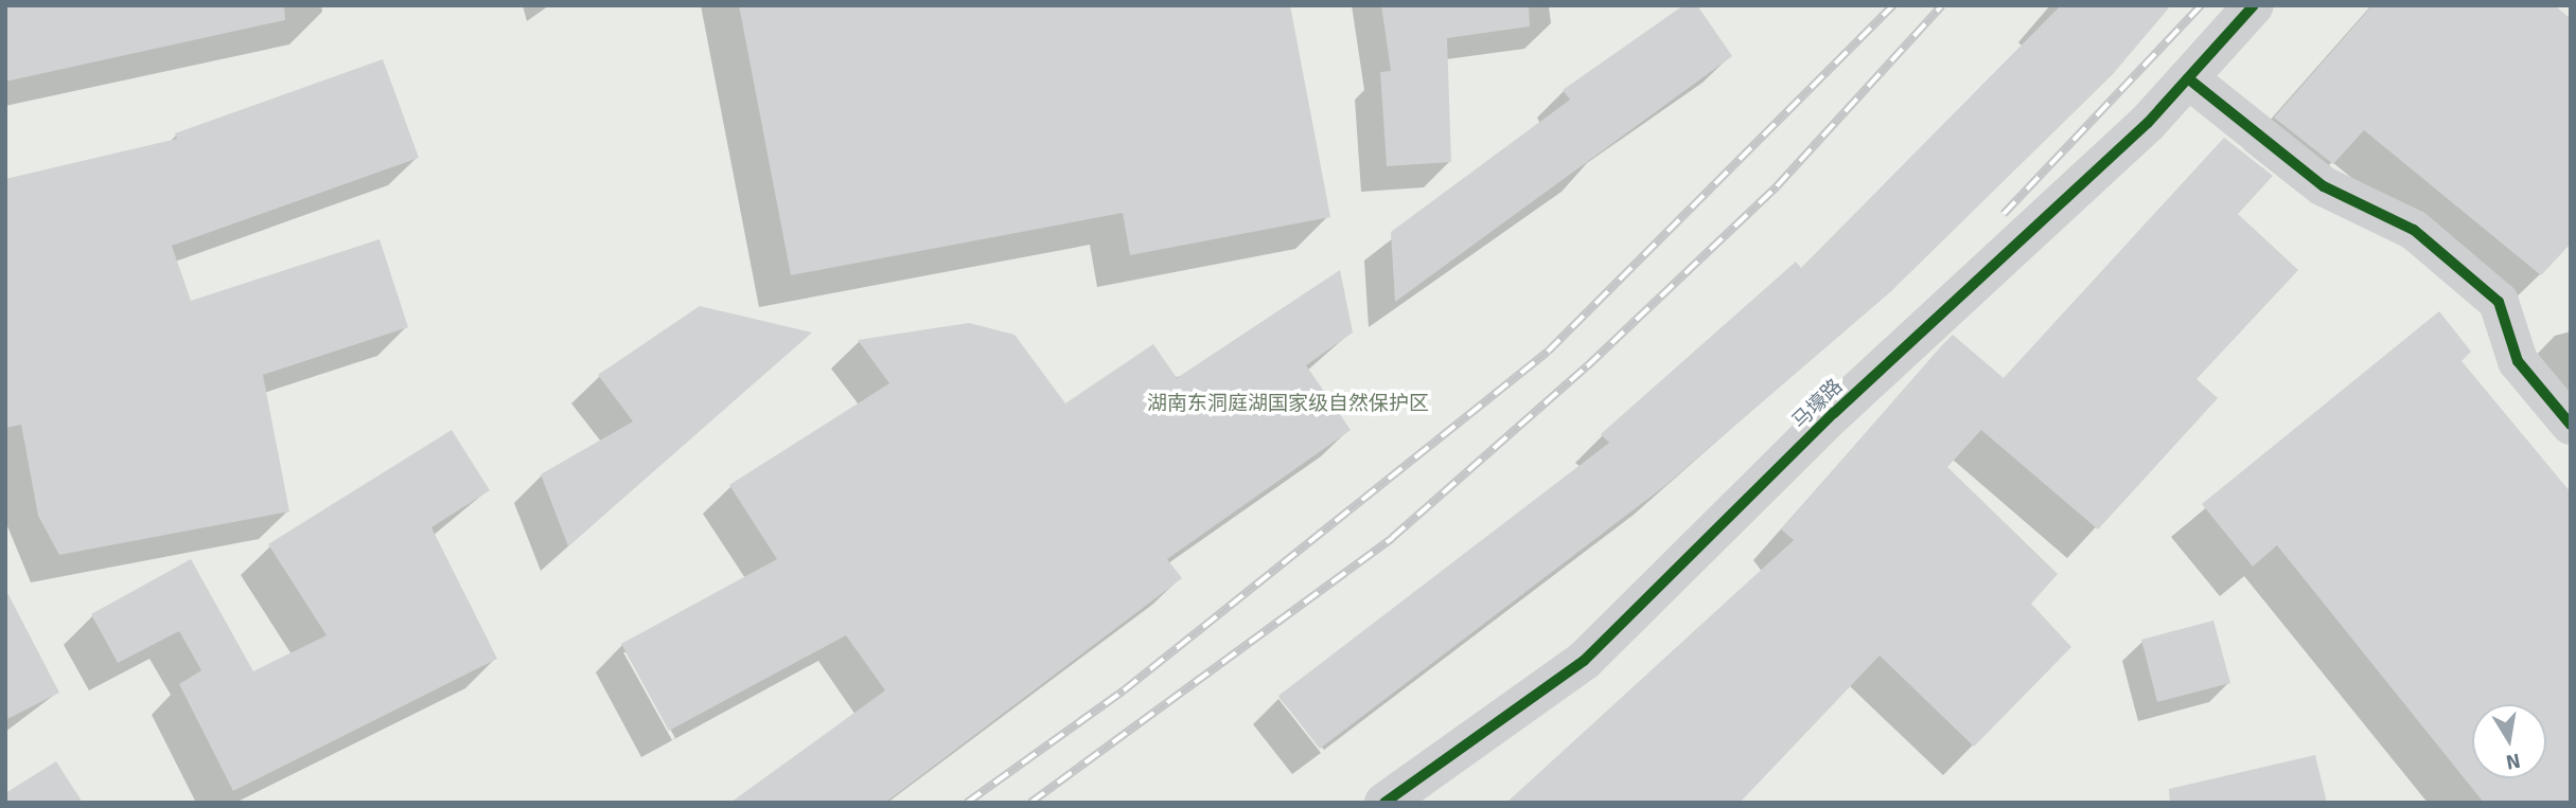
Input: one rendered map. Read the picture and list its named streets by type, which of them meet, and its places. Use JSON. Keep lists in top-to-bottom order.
{
  "streets": {
    "street": ["马壕路"]
  },
  "parks": ["湖南东洞庭湖国家级自然保护区"],
  "north": "bottom"
}
